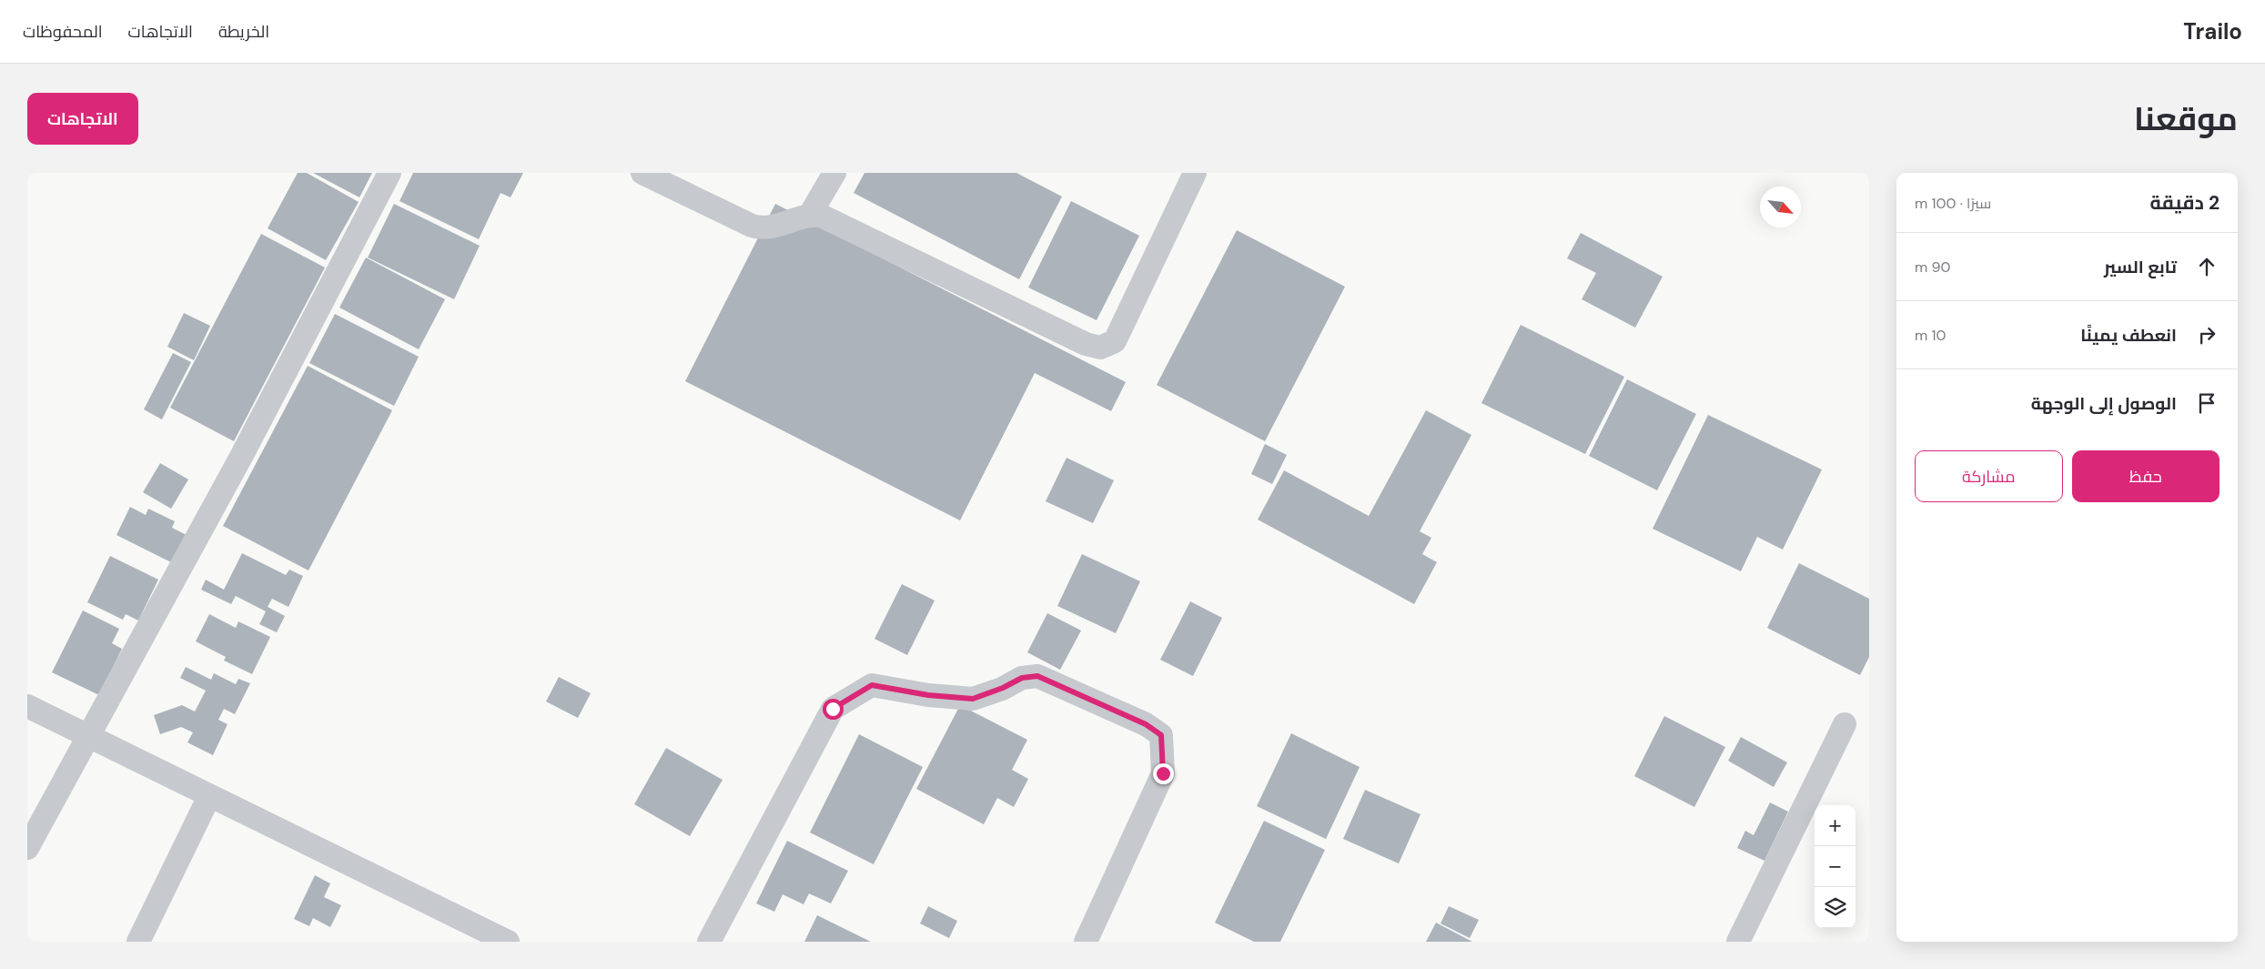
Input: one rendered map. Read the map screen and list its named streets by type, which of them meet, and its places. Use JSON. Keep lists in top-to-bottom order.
{
  "north": "bottom right",
  "page": {
    "header": "Trailo",
    "nav": ["الخريطة", "الاتجاهات", "المحفوظات"],
    "title": "موقعنا",
    "buttons": [
      "الاتجاهات",
      ["حفظ", "مشاركة"]
    ],
    "heading": ["2 دقيقة", "سيرًا · 100 m"],
    "list": [
      ["تابع السير", "90 m"],
      ["انعطف يمينًا", "10 m"],
      "الوصول إلى الوجهة"
    ],
    "map_buttons": ["+", "−"]
  }
}
